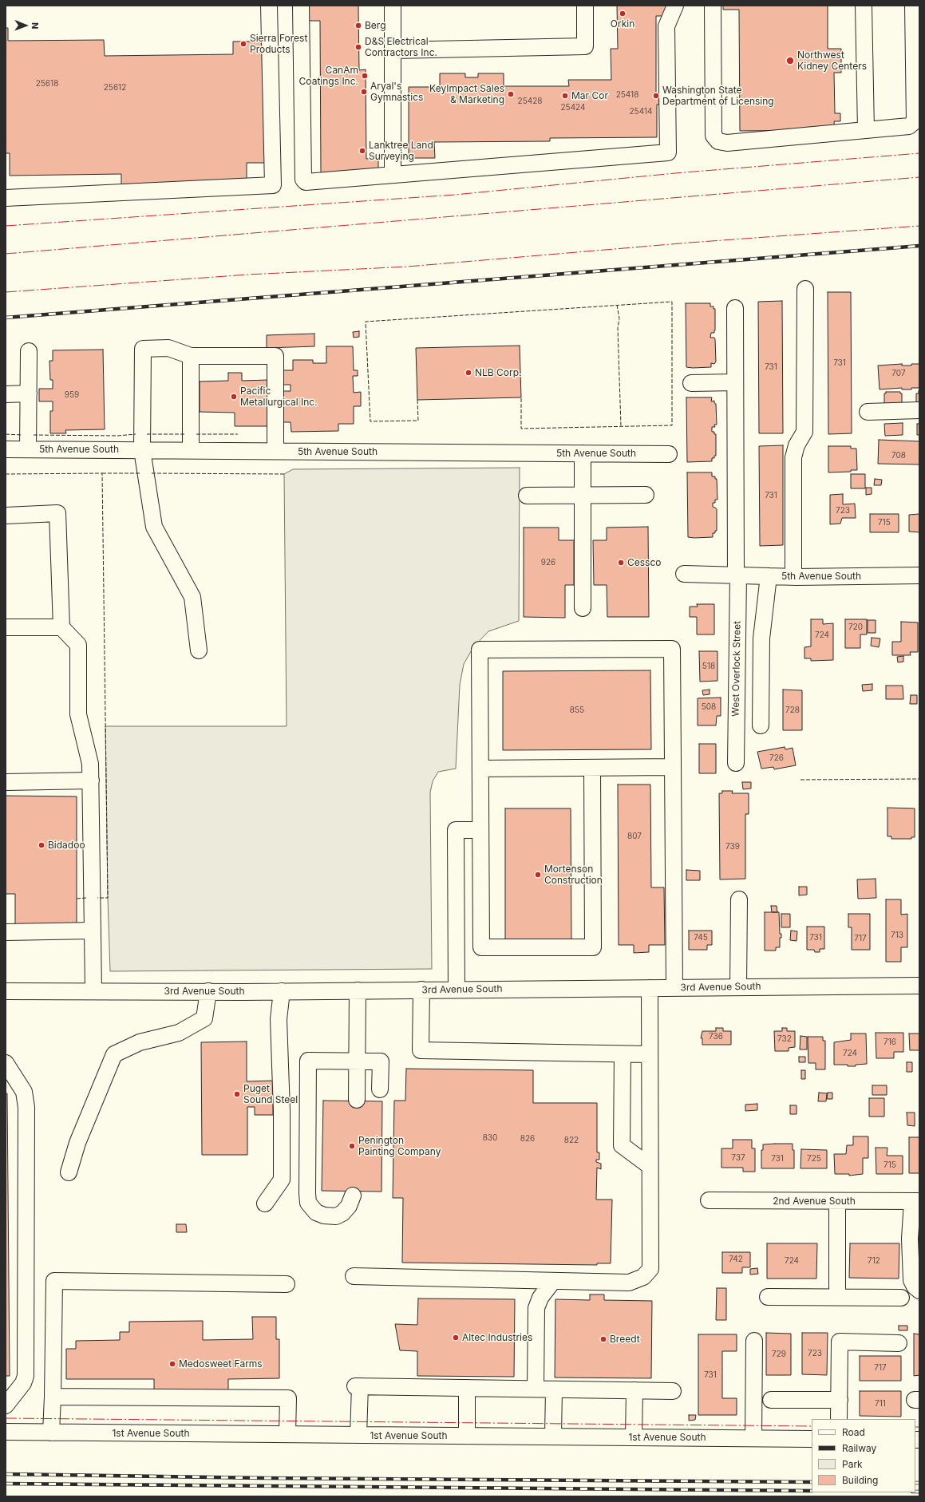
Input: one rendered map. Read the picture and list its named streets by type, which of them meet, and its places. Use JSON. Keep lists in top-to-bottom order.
{
  "streets": {
    "street": [
      "5th Avenue South",
      "West Overlock Street",
      "3rd Avenue South",
      "2nd Avenue South",
      "1st Avenue South"
    ]
  },
  "crossings": [
    ["5th Avenue South", "West Overlock Street"]
  ],
  "places": [
    "Orkin",
    "Berg",
    "Sierra Forest Products",
    "D&S Electrical Contractors Inc.",
    "Northwest Kidney Centers",
    "CanAm Coatings Inc.",
    "Aryal's Gymnastics",
    "KeyImpact Sales & Marketing",
    "Mar Cor",
    "Washington State Department of Licensing",
    "Lanktree Land Surveying",
    "NLB Corp.",
    "Pacific Metallurgical Inc.",
    "Cessco",
    "Bidadoo",
    "Mortenson Construction",
    "Puget Sound Steel",
    "Penington Painting Company",
    "Altec Industries",
    "Breedt",
    "Medosweet Farms"
  ],
  "house_numbers": [
    "25618",
    "25612",
    "25418",
    "25428",
    "25424",
    "25414",
    "731",
    "731",
    "707",
    "959",
    "708",
    "731",
    "723",
    "715",
    "926",
    "720",
    "724",
    "518",
    "508",
    "855",
    "728",
    "726",
    "807",
    "739",
    "713",
    "745",
    "731",
    "717",
    "736",
    "732",
    "716",
    "724",
    "830",
    "826",
    "822",
    "737",
    "731",
    "725",
    "715",
    "742",
    "724",
    "712",
    "723",
    "729",
    "717",
    "731",
    "711"
  ],
  "legend": [
    "Road",
    "Railway",
    "Park",
    "Building"
  ],
  "north": "right"
}
